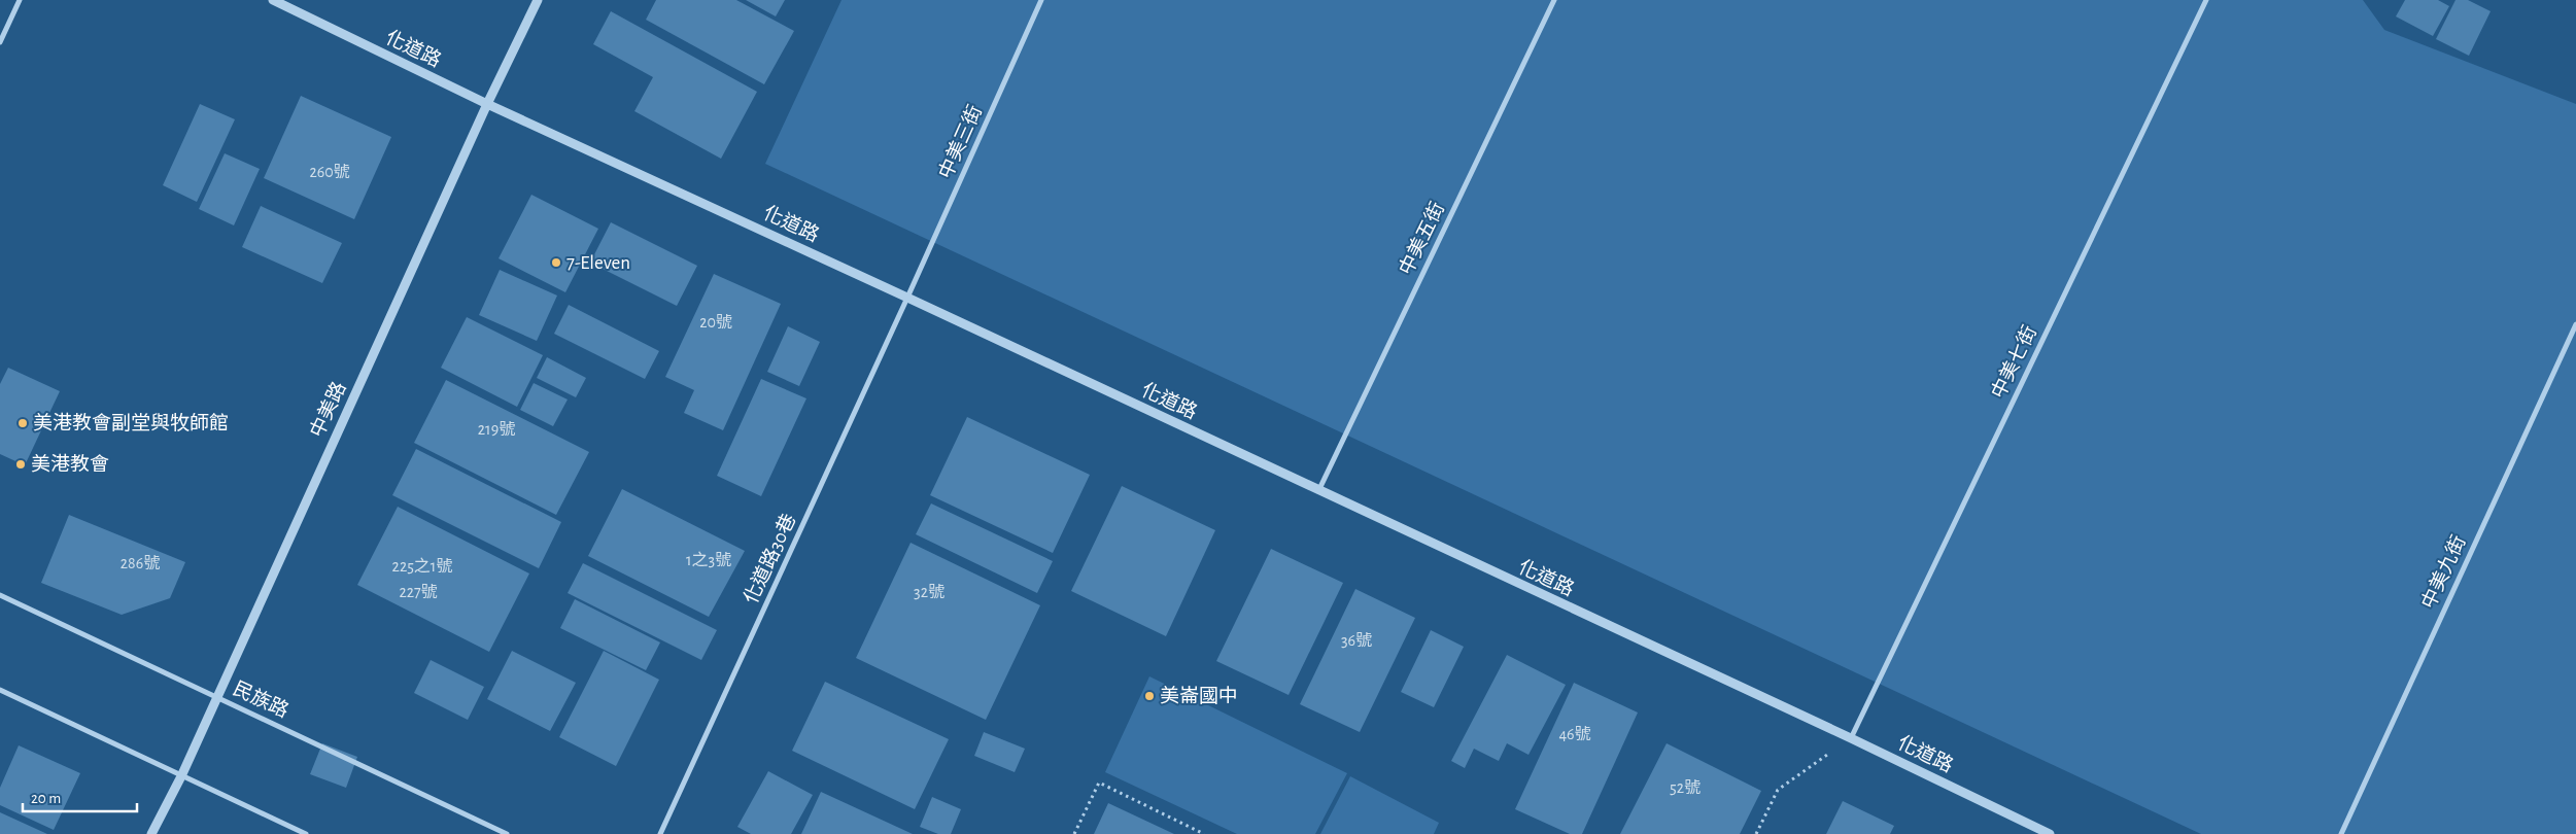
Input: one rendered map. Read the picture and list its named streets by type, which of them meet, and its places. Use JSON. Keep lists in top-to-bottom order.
{
  "streets": {
    "street": [
      "化道路",
      "中美三街",
      "中美五街",
      "中美七街",
      "中美路",
      "化道路30巷",
      "中美九街",
      "民族路"
    ]
  },
  "crossings": [
    ["化道路", "中美三街"],
    ["化道路", "中美五街"],
    ["化道路", "中美七街"],
    ["化道路", "中美路"],
    ["化道路", "化道路30巷"],
    ["中美三街", "化道路30巷"],
    ["中美路", "民族路"]
  ],
  "places": [
    "7-Eleven",
    "美港教會副堂與牧師館",
    "美港教會",
    "美崙國中"
  ],
  "house_numbers": [
    "260號",
    "20號",
    "219號",
    "1之3號",
    "286號",
    "225之1號",
    "227號",
    "32號",
    "36號",
    "46號",
    "52號"
  ],
  "scale_bar": "20 m"
}
